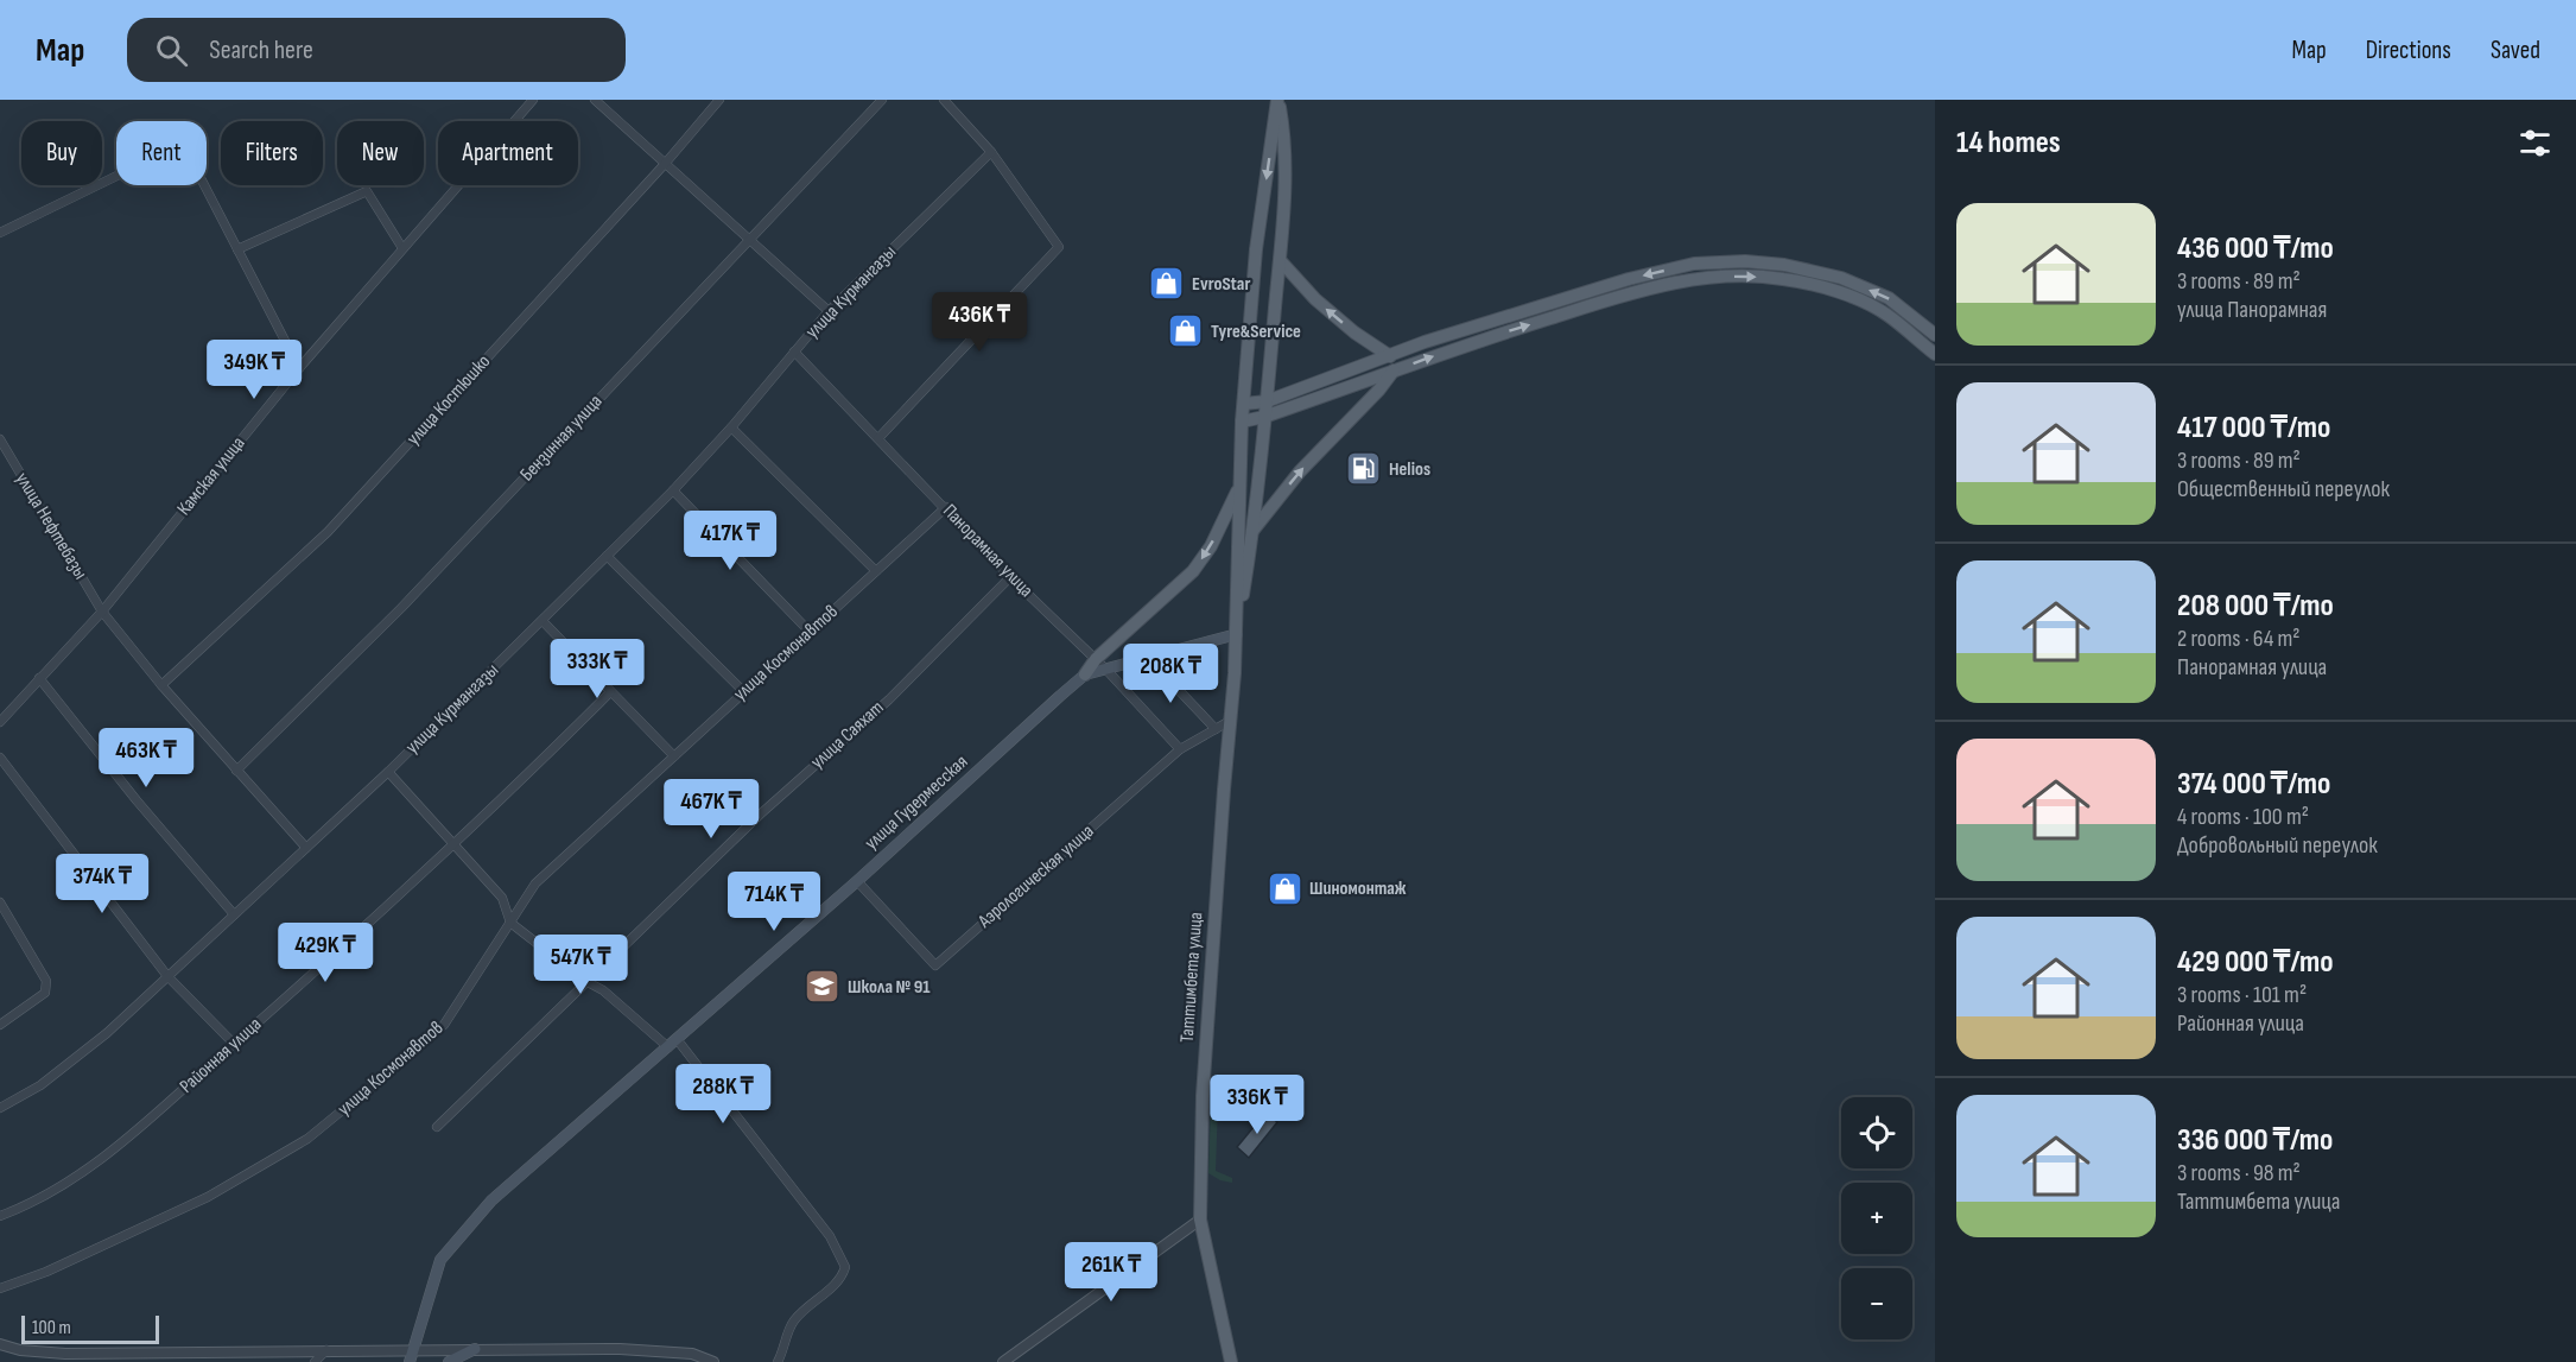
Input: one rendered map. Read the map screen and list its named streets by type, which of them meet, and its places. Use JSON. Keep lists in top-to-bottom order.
{
  "streets": {
    "main road": ["улица Гудермесская", "Таттимбета улица"],
    "street": [
      "улица Курмангазы",
      "улица Костюшко",
      "Бензинная улица",
      "Камская улица",
      "улица Нефтебазы",
      "Панорамная улица",
      "улица Космонавтов",
      "улица Саяхат",
      "Аэрологическая улица",
      "Районная улица"
    ]
  },
  "crossings": [
    ["улица Курмангазы", "улица Нефтебазы"],
    ["улица Курмангазы", "Панорамная улица"],
    ["улица Костюшко", "улица Нефтебазы"],
    ["Бензинная улица", "улица Нефтебазы"],
    ["Камская улица", "улица Нефтебазы"],
    ["Панорамная улица", "улица Космонавтов"],
    ["Панорамная улица", "улица Саяхат"],
    ["Панорамная улица", "улица Гудермесская"],
    ["Панорамная улица", "Аэрологическая улица"],
    ["улица Гудермесская", "Аэрологическая улица"],
    ["улица Гудермесская", "Таттимбета улица"],
    ["Аэрологическая улица", "Таттимбета улица"]
  ],
  "places": {
    "shop": ["EvroStar", "Tyre&Service", "Шиномонтаж"],
    "fuel station": ["Helios"],
    "school or university": ["Школа № 91"]
  },
  "scale_bar": "100 m",
  "page": {
    "header": "Map",
    "search": "Search here",
    "nav": ["Map", "Directions", "Saved"],
    "heading": "14 homes",
    "chip": [
      "Buy",
      "Rent",
      "Filters",
      "New",
      "Apartment"
    ],
    "list": [
      {
        "name": "436 000 ₸/mo",
        "note": "3 rooms · 89 m² · улица Панорамная"
      },
      {
        "name": "417 000 ₸/mo",
        "note": "3 rooms · 89 m² · Общественный переулок"
      },
      {
        "name": "208 000 ₸/mo",
        "note": "2 rooms · 64 m² · Панорамная улица"
      },
      {
        "name": "374 000 ₸/mo",
        "note": "4 rooms · 100 m² · Добровольный переулок"
      },
      {
        "name": "429 000 ₸/mo",
        "note": "3 rooms · 101 m² · Районная улица"
      },
      {
        "name": "336 000 ₸/mo",
        "note": "3 rooms · 98 m² · Таттимбета улица"
      }
    ],
    "price": [
      "436K ₸",
      "349K ₸",
      "417K ₸",
      "333K ₸",
      "208K ₸",
      "463K ₸",
      "467K ₸",
      "374K ₸",
      "714K ₸",
      "429K ₸",
      "547K ₸",
      "288K ₸",
      "336K ₸",
      "261K ₸"
    ],
    "map_buttons": ["+", "−"],
    "scale": "100 m"
  }
}
